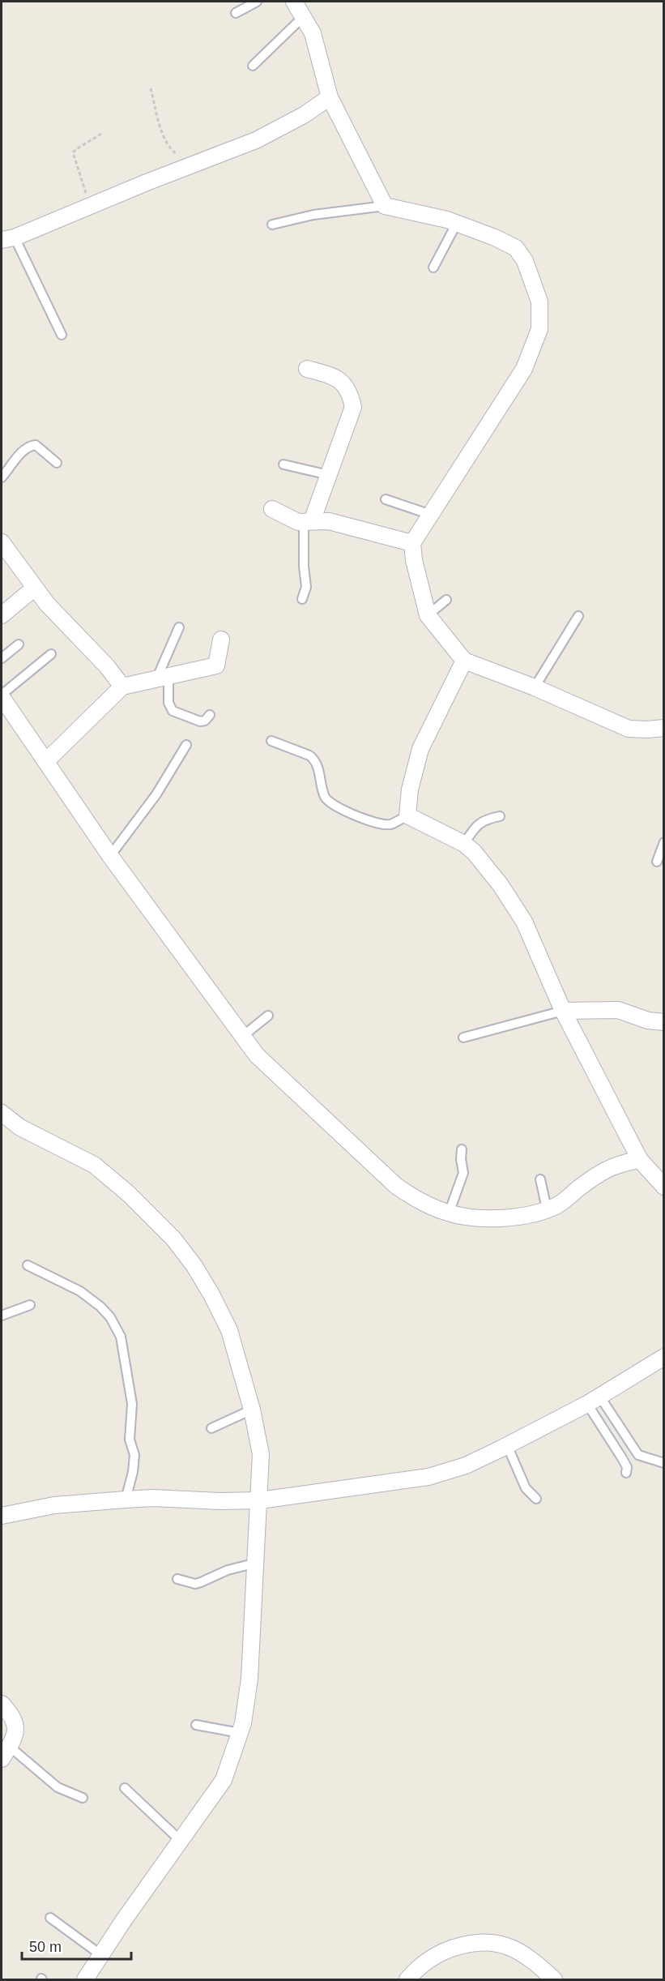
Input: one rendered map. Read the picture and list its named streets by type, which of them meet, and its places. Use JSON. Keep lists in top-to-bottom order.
{
  "scale_bar": "50 m"
}
